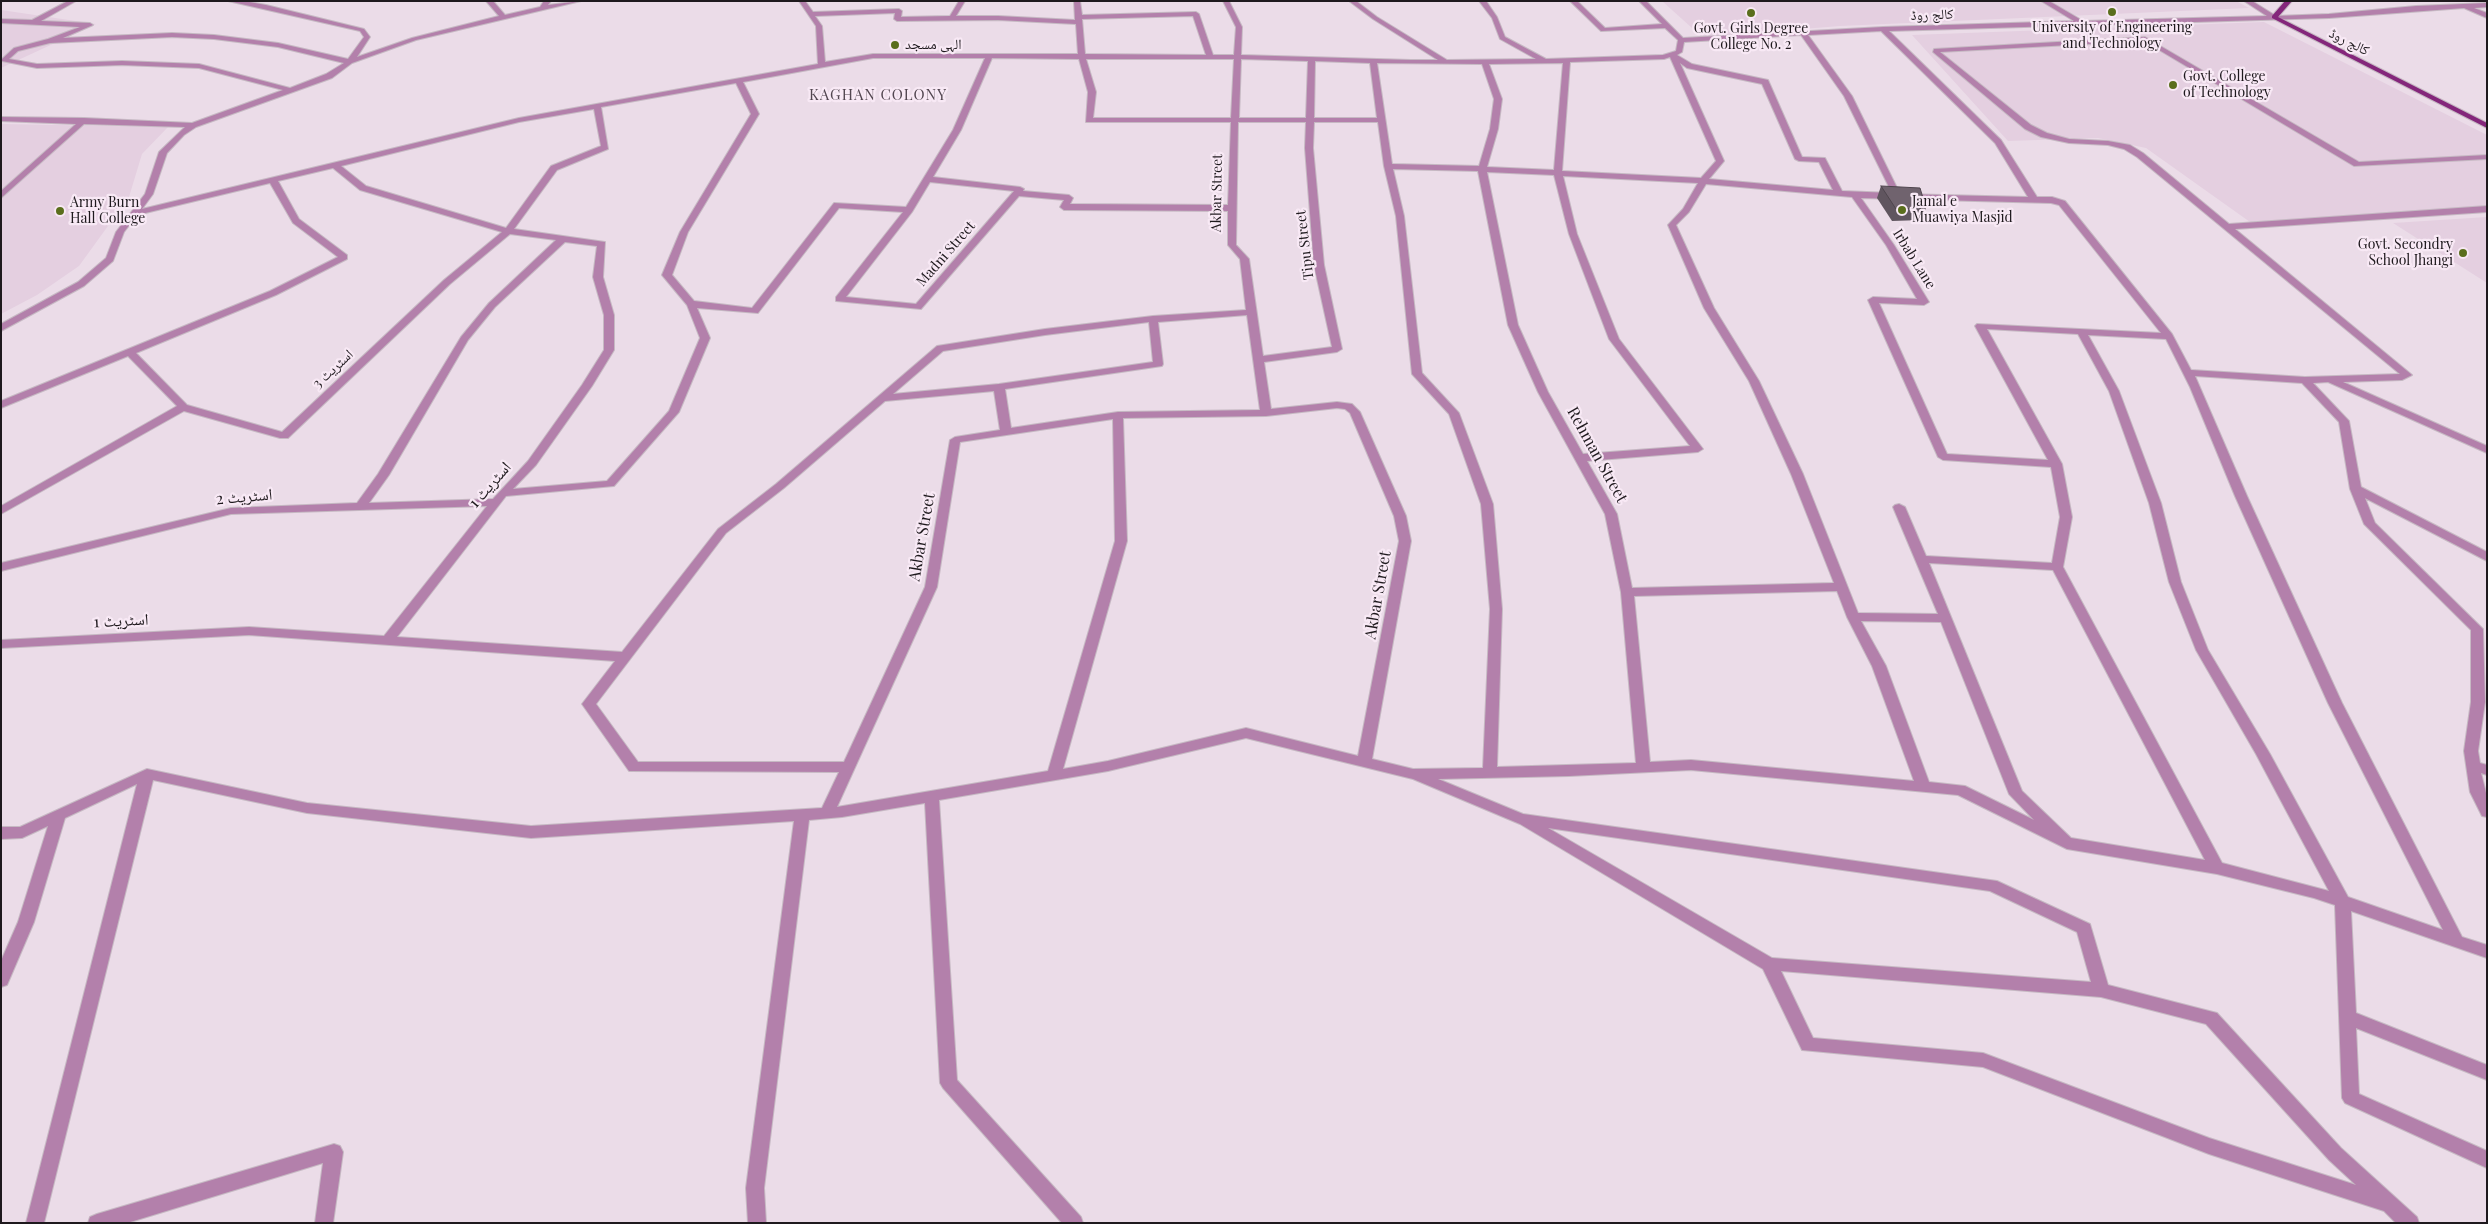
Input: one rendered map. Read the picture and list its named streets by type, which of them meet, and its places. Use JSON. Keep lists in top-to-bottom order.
{
  "streets": {
    "main road": ["کالج روڈ"],
    "street": [
      "Akbar Street",
      "Tipu Street",
      "Madni Street",
      "Irbab Lane",
      "اسٹریٹ 3",
      "Rehman Street",
      "اسٹریٹ 1",
      "اسٹریٹ 2"
    ]
  },
  "crossings": [
    ["Akbar Street", "Tipu Street"],
    ["اسٹریٹ 3", "اسٹریٹ 1"],
    ["اسٹریٹ 1", "اسٹریٹ 2"]
  ],
  "districts": ["KAGHAN COLONY"],
  "places": [
    "University of Engineering and Technology",
    "Govt. Girls Degree College No. 2",
    "الہی مسجد",
    "Govt. College of Technology",
    "Jamal e Muawiya Masjid",
    "Army Burn Hall College",
    "Govt. Secondry School Jhangi"
  ]
}
